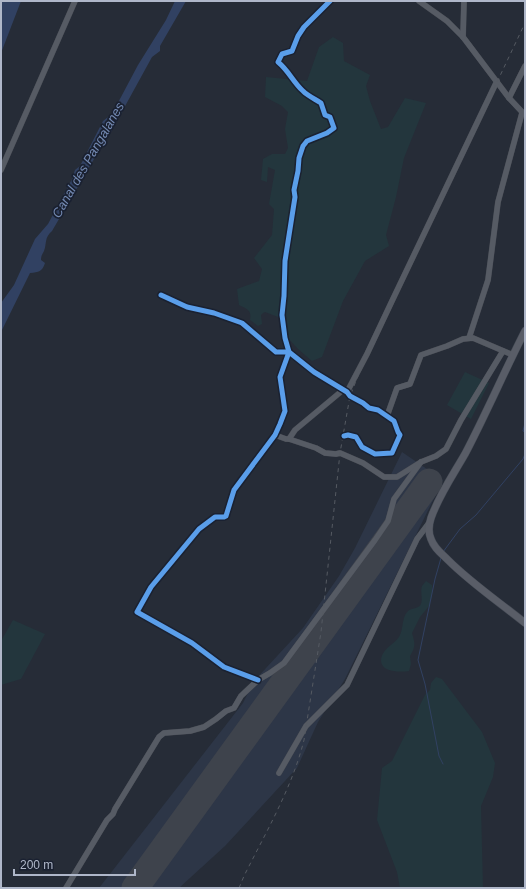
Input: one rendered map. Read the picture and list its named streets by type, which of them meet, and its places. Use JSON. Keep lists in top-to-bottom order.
{
  "water": ["Canal des Pangalanes"],
  "scale_bar": "200 m"
}
